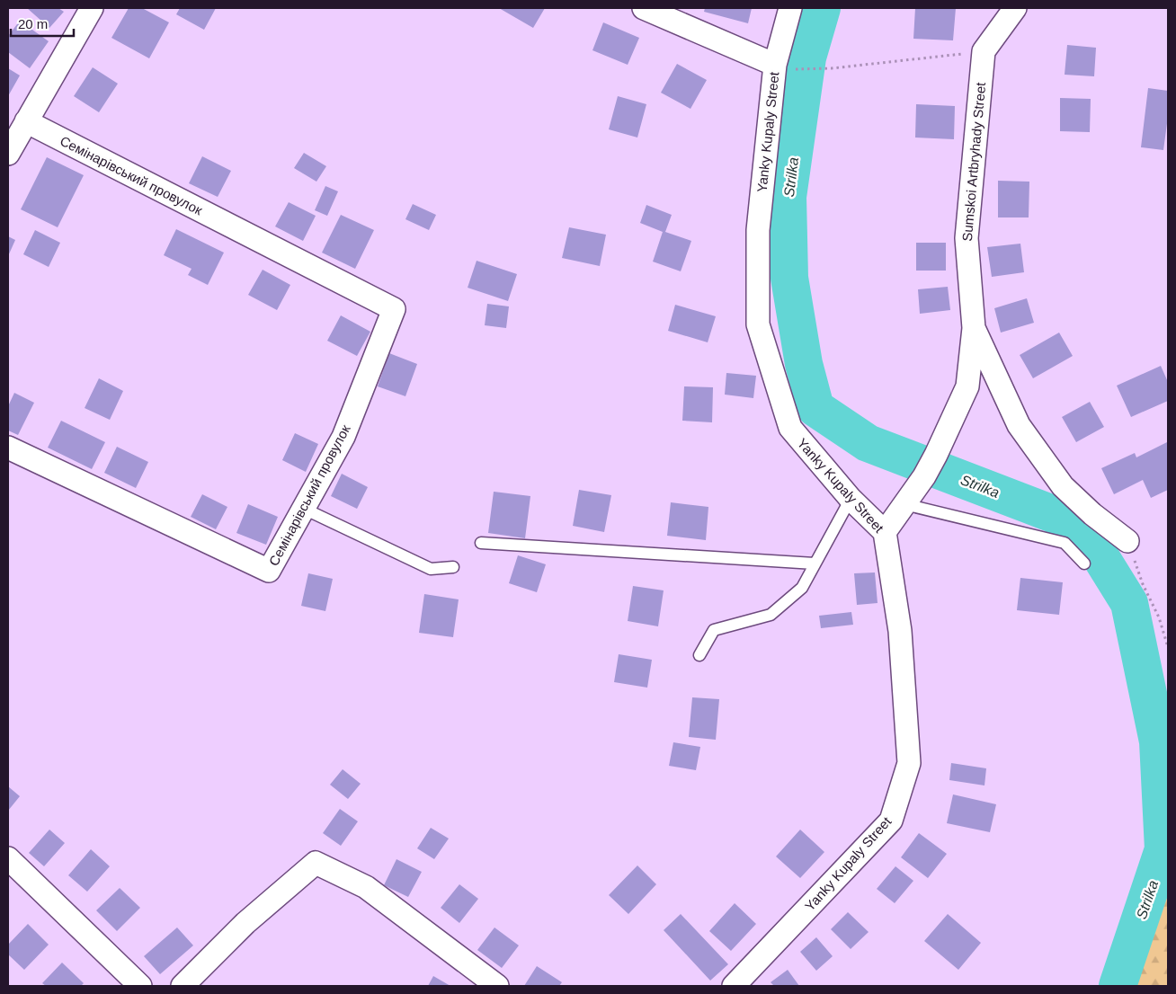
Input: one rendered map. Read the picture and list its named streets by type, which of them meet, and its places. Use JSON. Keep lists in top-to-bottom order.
{
  "streets": {
    "street": ["Yanky Kupaly Street", "Sumskoi Artbryhady Street", "Семінарівський провулок"]
  },
  "water": ["Strilka"],
  "scale_bar": "20 m"
}
